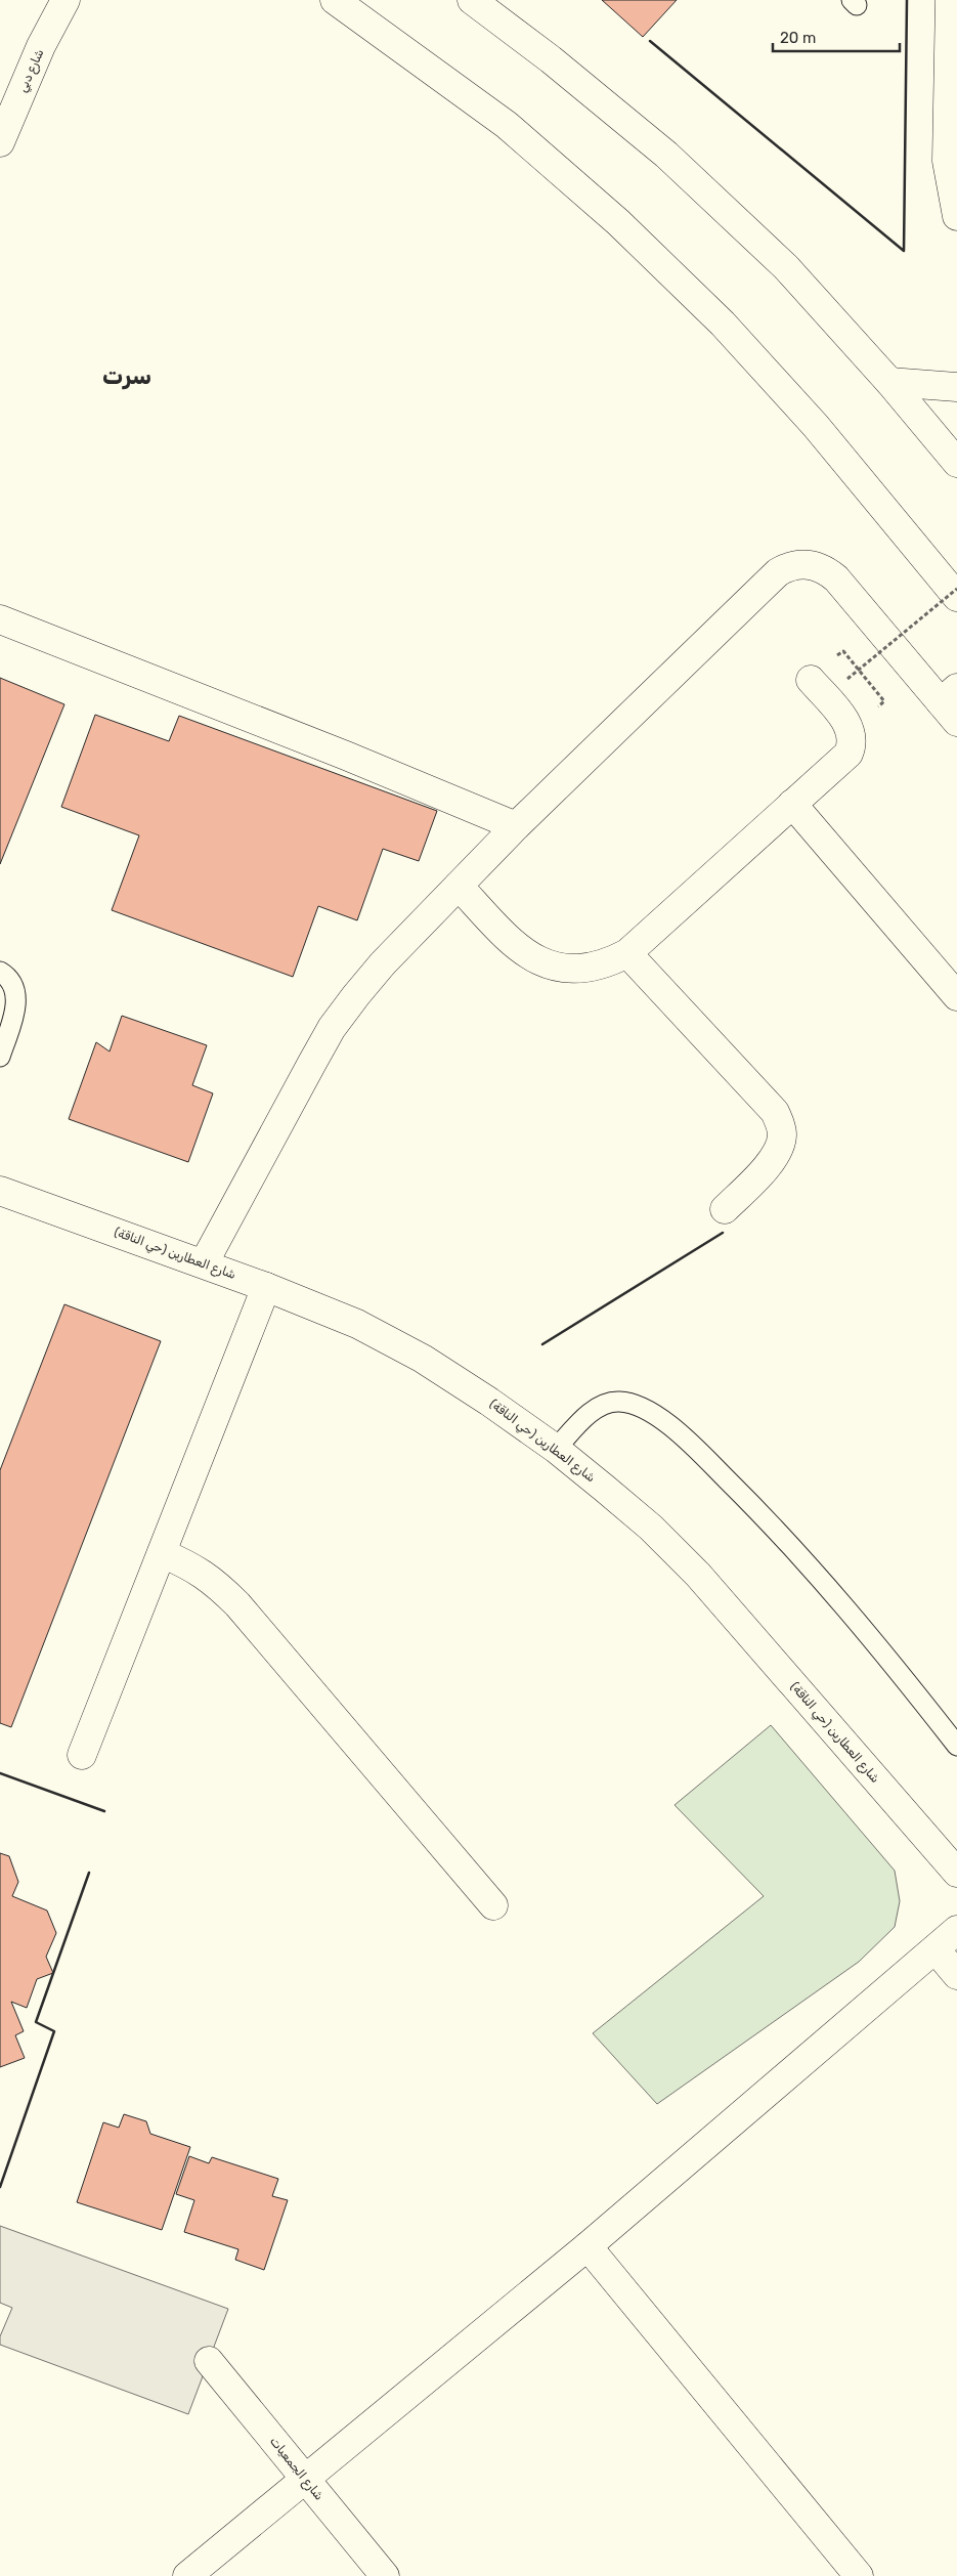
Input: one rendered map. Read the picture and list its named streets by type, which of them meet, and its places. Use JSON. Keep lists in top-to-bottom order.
{
  "streets": {
    "main road": ["شارع دبي", "شارع العطارين (حي الناقة)", "شارع الجمعيات"]
  },
  "districts": ["سرت"],
  "scale_bar": "20 m"
}
